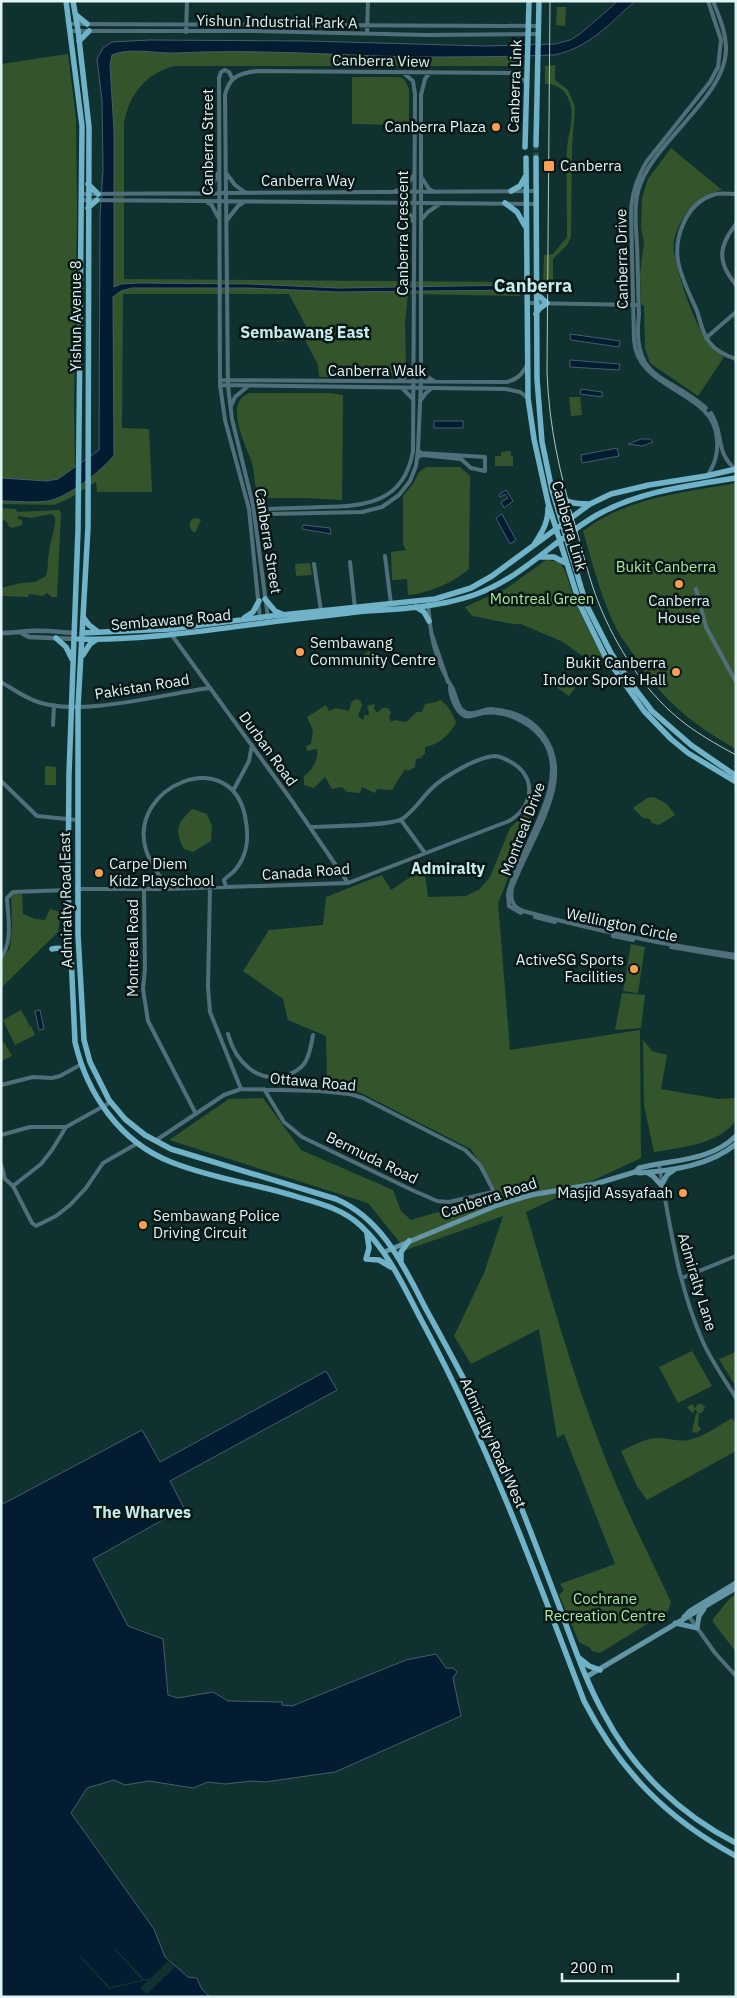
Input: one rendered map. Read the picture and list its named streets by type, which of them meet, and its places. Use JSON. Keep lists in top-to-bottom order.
{
  "streets": {
    "main road": [
      "Canberra Link",
      "Yishun Avenue 8",
      "Sembawang Road",
      "Admiralty Road East",
      "Canberra Road",
      "Admiralty Road West"
    ],
    "street": [
      "Yishun Industrial Park A",
      "Canberra View",
      "Canberra Street",
      "Canberra Way",
      "Canberra Crescent",
      "Canberra Drive",
      "Canberra Walk",
      "Pakistan Road",
      "Durban Road",
      "Montreal Drive",
      "Canada Road",
      "Wellington Circle",
      "Montreal Road",
      "Ottawa Road",
      "Bermuda Road",
      "Admiralty Lane"
    ]
  },
  "crossings": [
    ["Yishun Industrial Park A", "Canberra Link"],
    ["Yishun Industrial Park A", "Yishun Avenue 8"],
    ["Canberra View", "Canberra Link"],
    ["Canberra View", "Canberra Street"],
    ["Canberra View", "Canberra Crescent"],
    ["Canberra Link", "Canberra Way"],
    ["Canberra Link", "Canberra Walk"],
    ["Canberra Link", "Sembawang Road"],
    ["Canberra Street", "Canberra Way"],
    ["Canberra Street", "Canberra Crescent"],
    ["Canberra Street", "Canberra Walk"],
    ["Canberra Street", "Sembawang Road"],
    ["Canberra Way", "Canberra Crescent"],
    ["Canberra Way", "Yishun Avenue 8"],
    ["Canberra Crescent", "Canberra Walk"],
    ["Canberra Drive", "Sembawang Road"],
    ["Yishun Avenue 8", "Sembawang Road"],
    ["Yishun Avenue 8", "Admiralty Road East"],
    ["Sembawang Road", "Durban Road"],
    ["Sembawang Road", "Admiralty Road East"],
    ["Pakistan Road", "Durban Road"],
    ["Pakistan Road", "Admiralty Road East"],
    ["Durban Road", "Canada Road"],
    ["Montreal Drive", "Wellington Circle"],
    ["Canada Road", "Admiralty Road East"],
    ["Canada Road", "Montreal Road"],
    ["Admiralty Road East", "Ottawa Road"],
    ["Admiralty Road East", "Admiralty Road West"],
    ["Montreal Road", "Ottawa Road"],
    ["Ottawa Road", "Bermuda Road"],
    ["Ottawa Road", "Canberra Road"],
    ["Ottawa Road", "Admiralty Road West"],
    ["Canberra Road", "Admiralty Lane"],
    ["Canberra Road", "Admiralty Road West"]
  ],
  "districts": [
    "Canberra",
    "Sembawang East",
    "Admiralty",
    "The Wharves"
  ],
  "parks": ["Bukit Canberra", "Montreal Green", "Cochrane Recreation Centre"],
  "places": {
    "other": [
      "Canberra Plaza",
      "Canberra House",
      "Sembawang Community Centre",
      "Bukit Canberra Indoor Sports Hall",
      "Carpe Diem Kidz Playschool",
      "ActiveSG Sports Facilities",
      "Masjid Assyafaah",
      "Sembawang Police Driving Circuit"
    ],
    "transit": ["Canberra"]
  },
  "scale_bar": "200 m"
}
